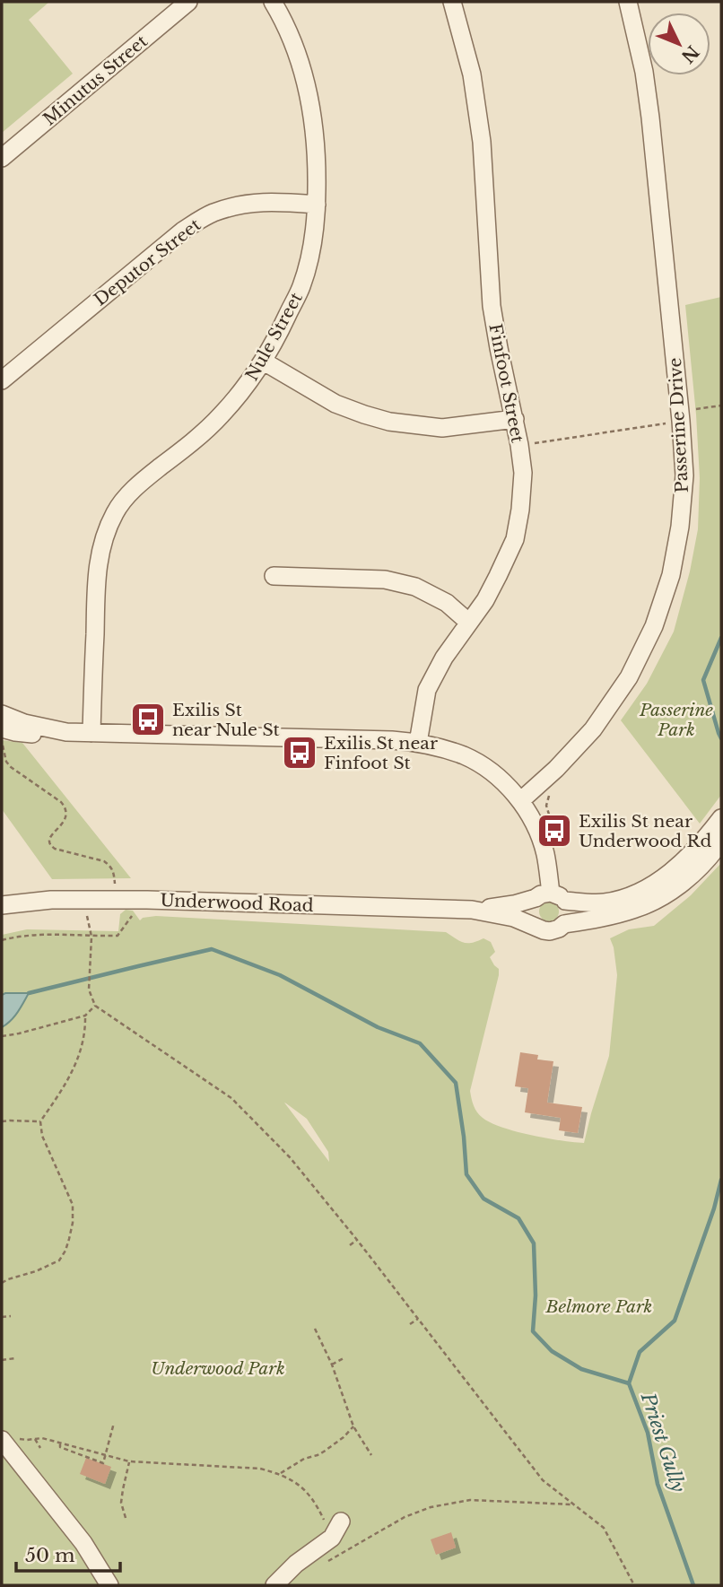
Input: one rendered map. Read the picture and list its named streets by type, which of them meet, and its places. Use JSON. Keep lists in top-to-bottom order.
{
  "streets": {
    "street": [
      "Minutus Street",
      "Deputor Street",
      "Nule Street",
      "Finfoot Street",
      "Passerine Drive",
      "Underwood Road"
    ]
  },
  "crossings": [
    ["Deputor Street", "Nule Street"]
  ],
  "water": ["Priest Gully"],
  "parks": ["Passerine Park", "Belmore Park", "Underwood Park"],
  "places": {
    "bus stop": ["Exilis St near Nule St", "Exilis St near Finfoot St", "Exilis St near Underwood Rd"]
  },
  "scale_bar": "50 m",
  "north": "bottom right"
}
